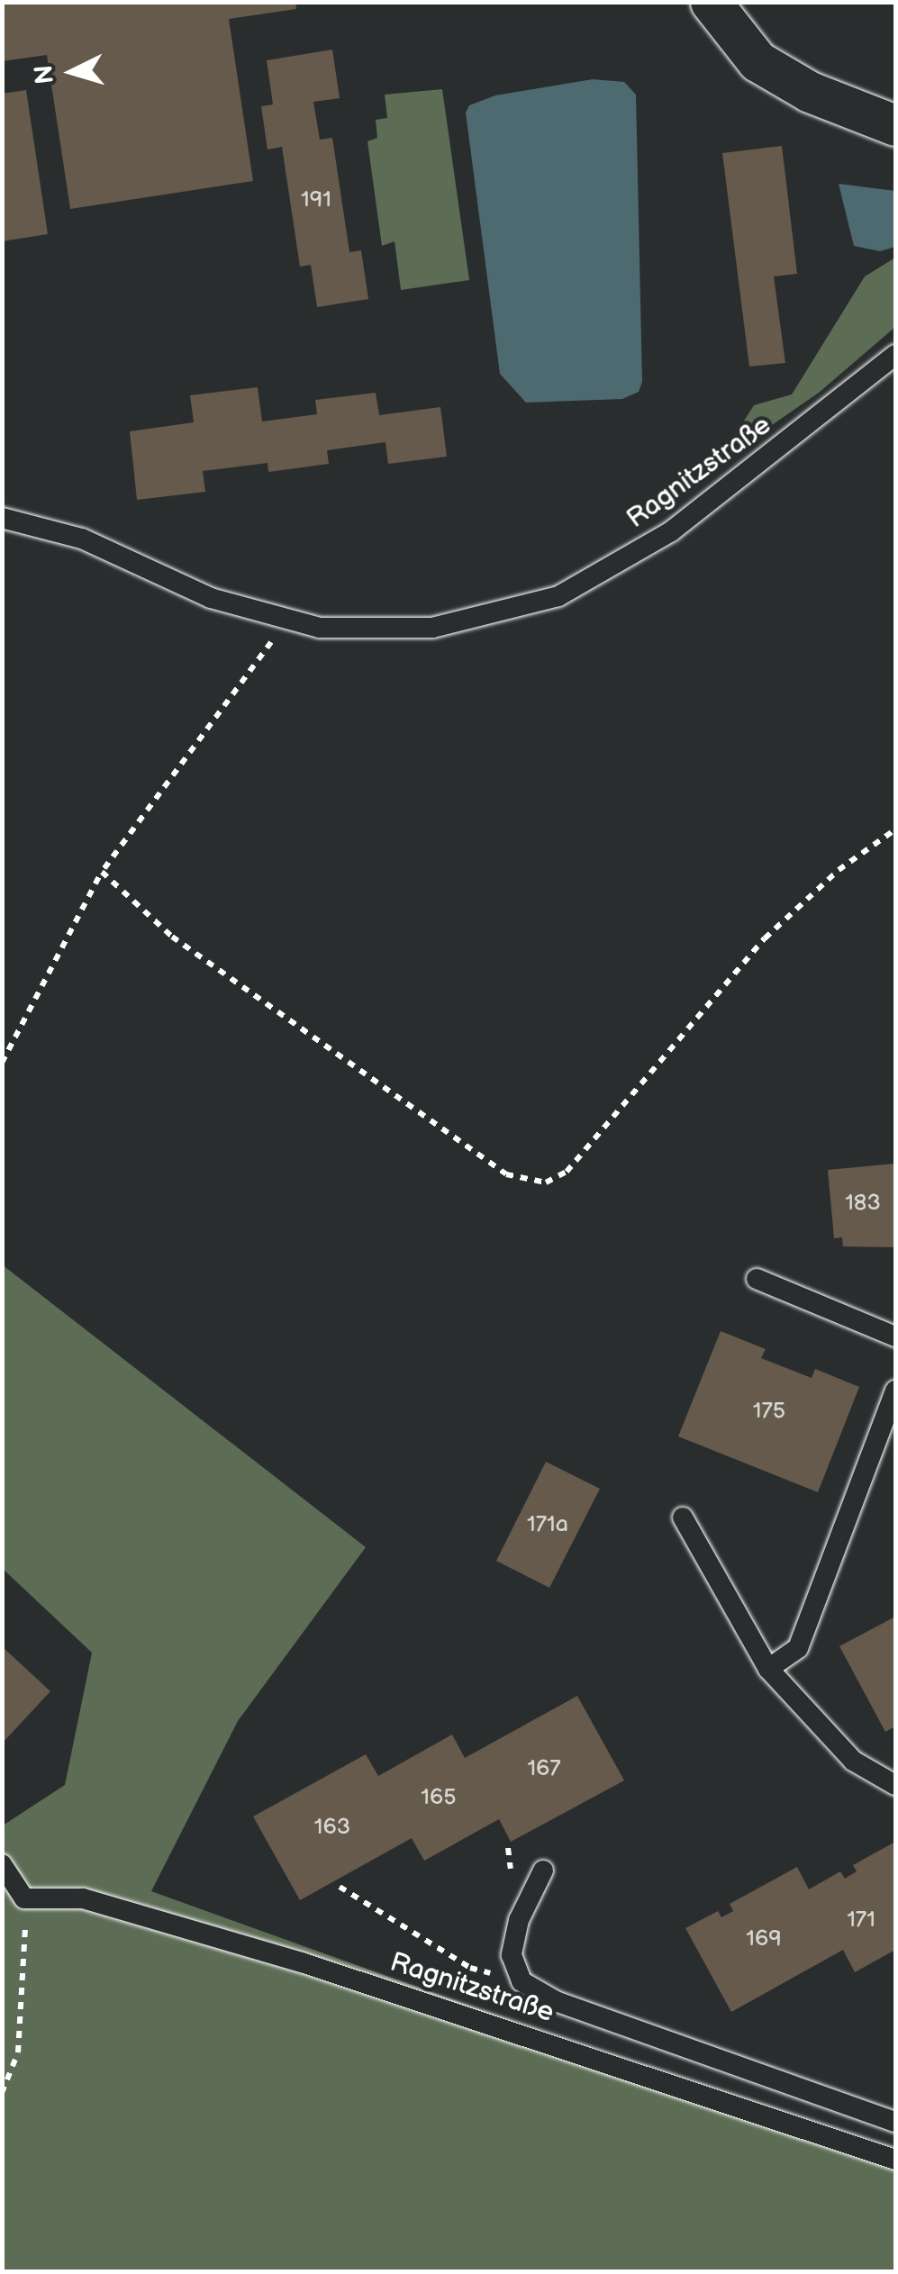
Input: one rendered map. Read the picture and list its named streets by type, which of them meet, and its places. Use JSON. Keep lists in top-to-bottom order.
{
  "streets": {
    "lane": ["Ragnitzstraße"]
  },
  "house_numbers": [
    "191",
    "183",
    "175",
    "171a",
    "167",
    "165",
    "163",
    "171",
    "169"
  ],
  "north": "left"
}
